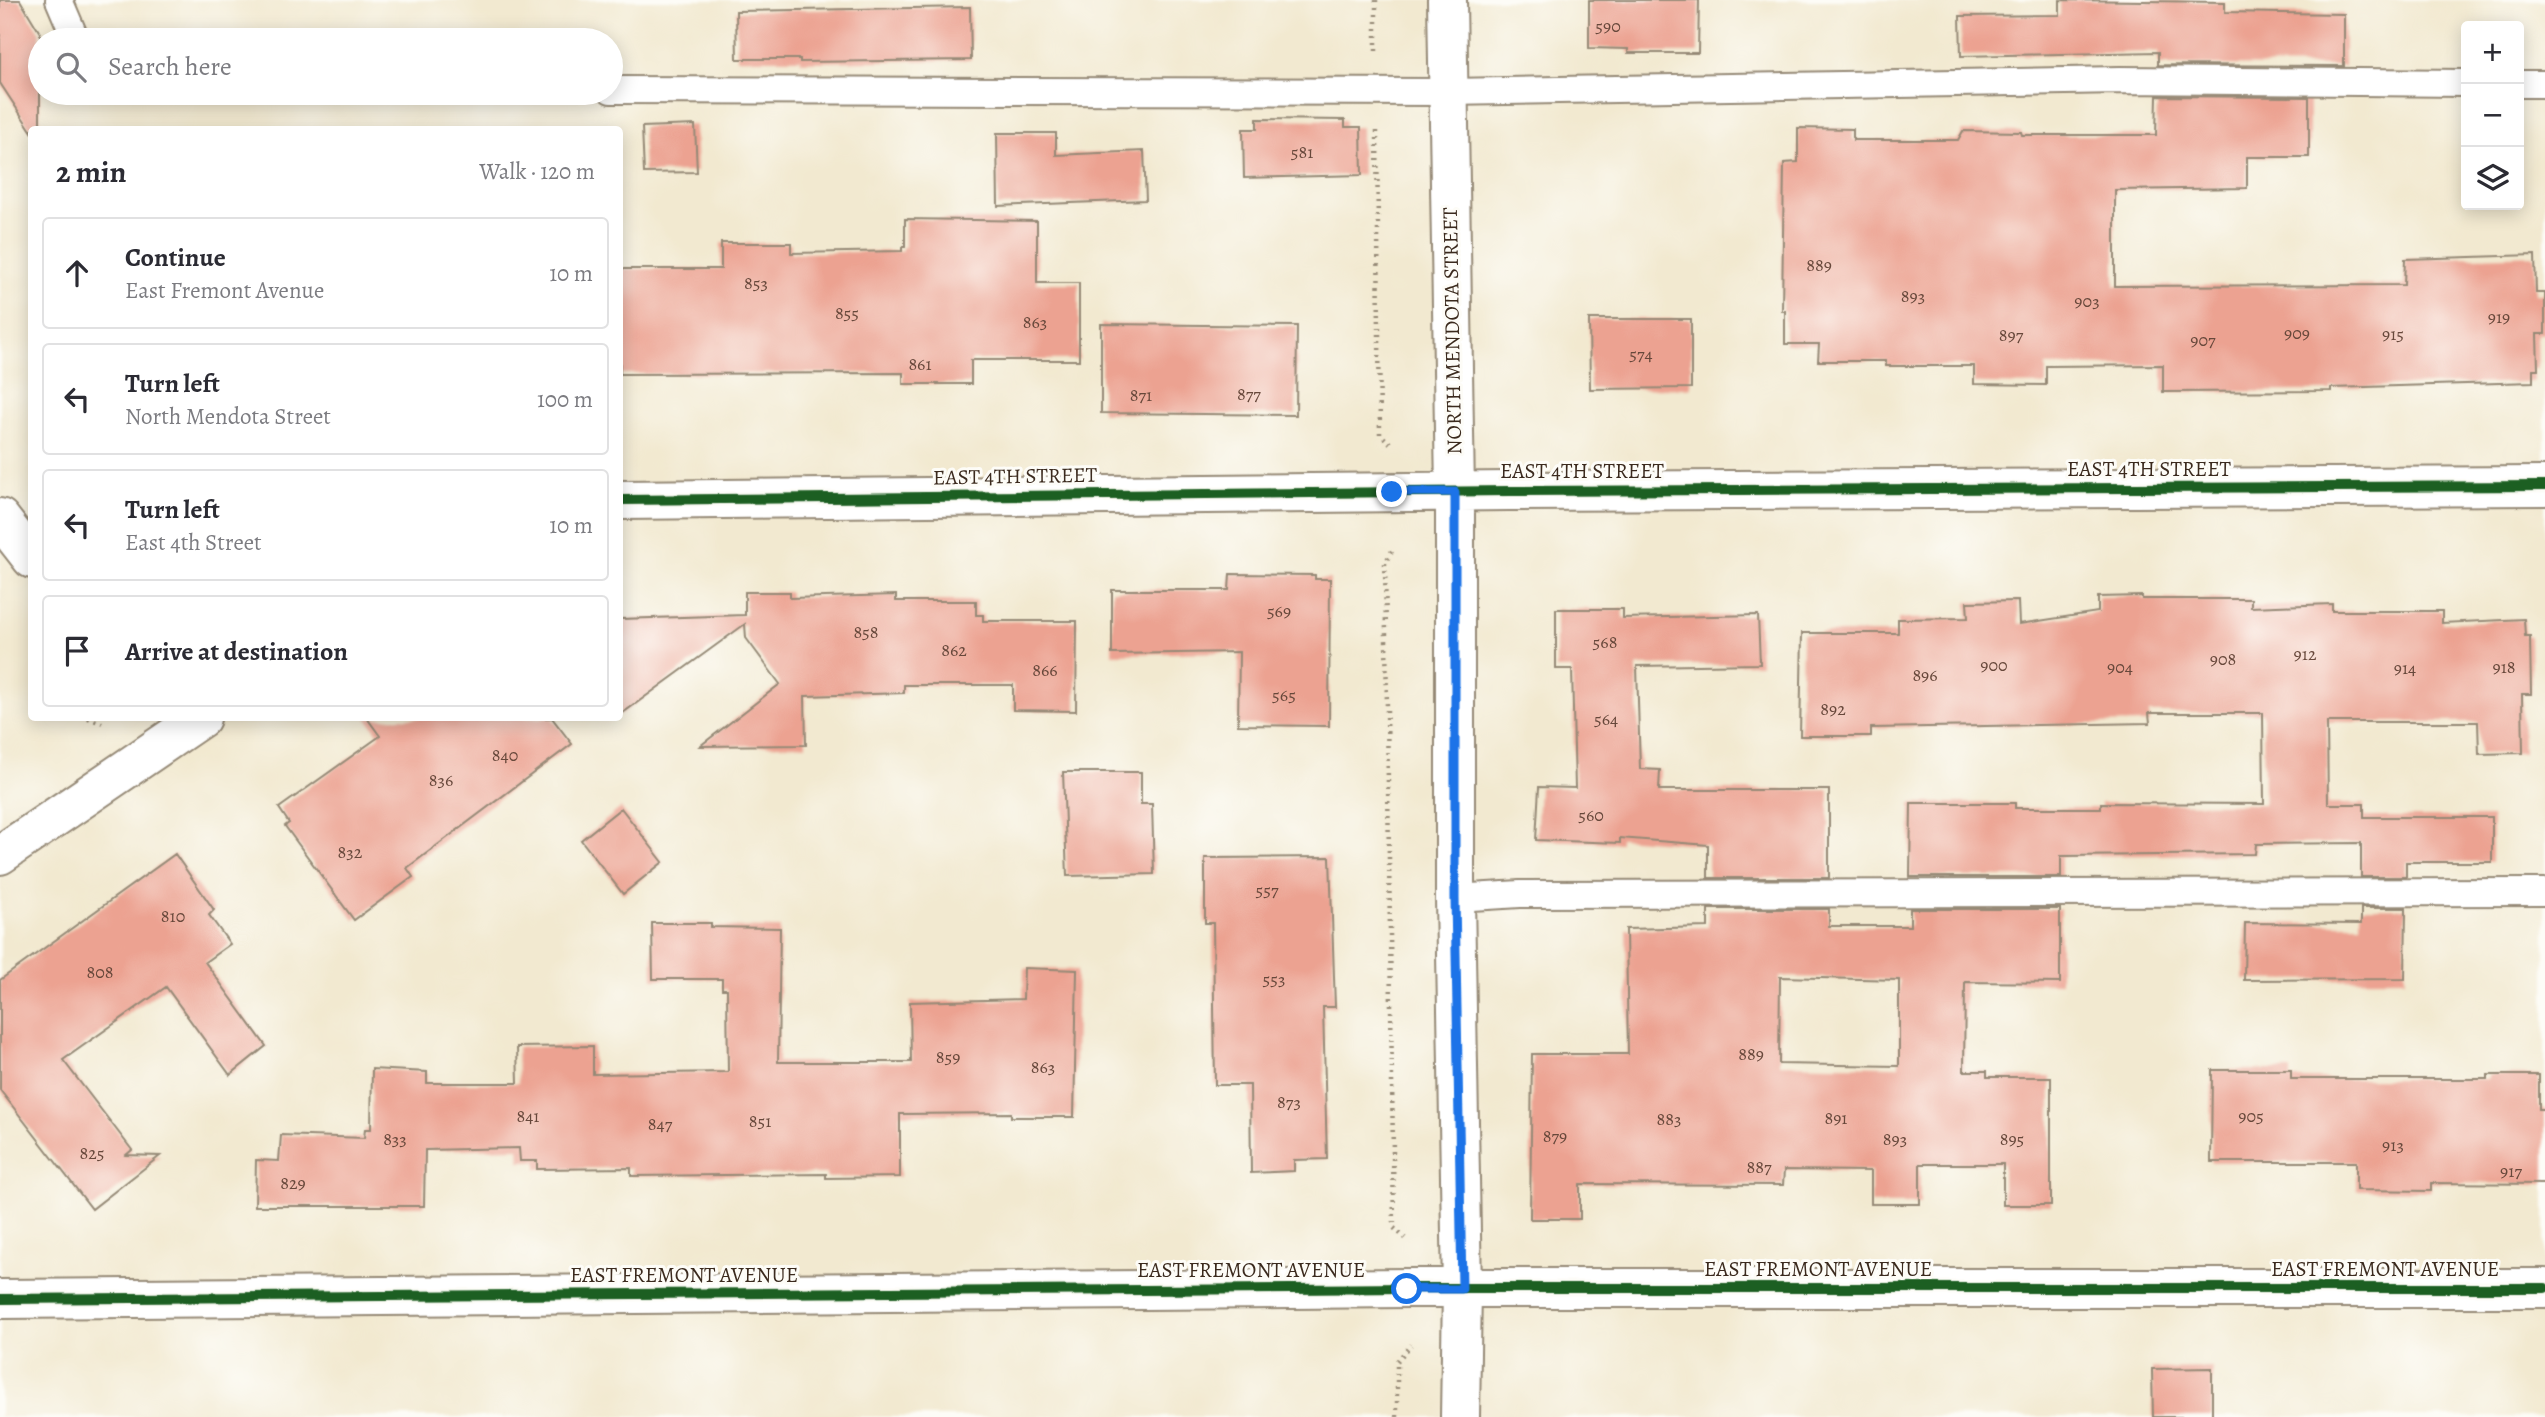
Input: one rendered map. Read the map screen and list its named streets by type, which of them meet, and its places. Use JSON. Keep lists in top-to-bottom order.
{
  "streets": {
    "street": ["NORTH MENDOTA STREET", "EAST 4TH STREET", "EAST FREMONT AVENUE"]
  },
  "crossings": [
    ["NORTH MENDOTA STREET", "EAST 4TH STREET"],
    ["NORTH MENDOTA STREET", "EAST FREMONT AVENUE"]
  ],
  "house_numbers": [
    "590",
    "581",
    "889",
    "853",
    "893",
    "903",
    "855",
    "919",
    "863",
    "909",
    "915",
    "897",
    "907",
    "574",
    "861",
    "877",
    "871",
    "569",
    "858",
    "568",
    "862",
    "912",
    "908",
    "900",
    "904",
    "918",
    "914",
    "866",
    "896",
    "565",
    "892",
    "564",
    "840",
    "836",
    "560",
    "832",
    "557",
    "810",
    "808",
    "553",
    "889",
    "859",
    "863",
    "873",
    "841",
    "905",
    "891",
    "883",
    "851",
    "847",
    "879",
    "833",
    "893",
    "895",
    "913",
    "825",
    "887",
    "917",
    "829"
  ],
  "page": {
    "map_buttons": ["+", "−"],
    "search": "Search here",
    "heading": ["2 min", "Walk · 120 m"],
    "list": [
      ["Continue", "East Fremont Avenue", "10 m"],
      ["Turn left", "North Mendota Street", "100 m"],
      ["Turn left", "East 4th Street", "10 m"],
      "Arrive at destination"
    ]
  }
}
